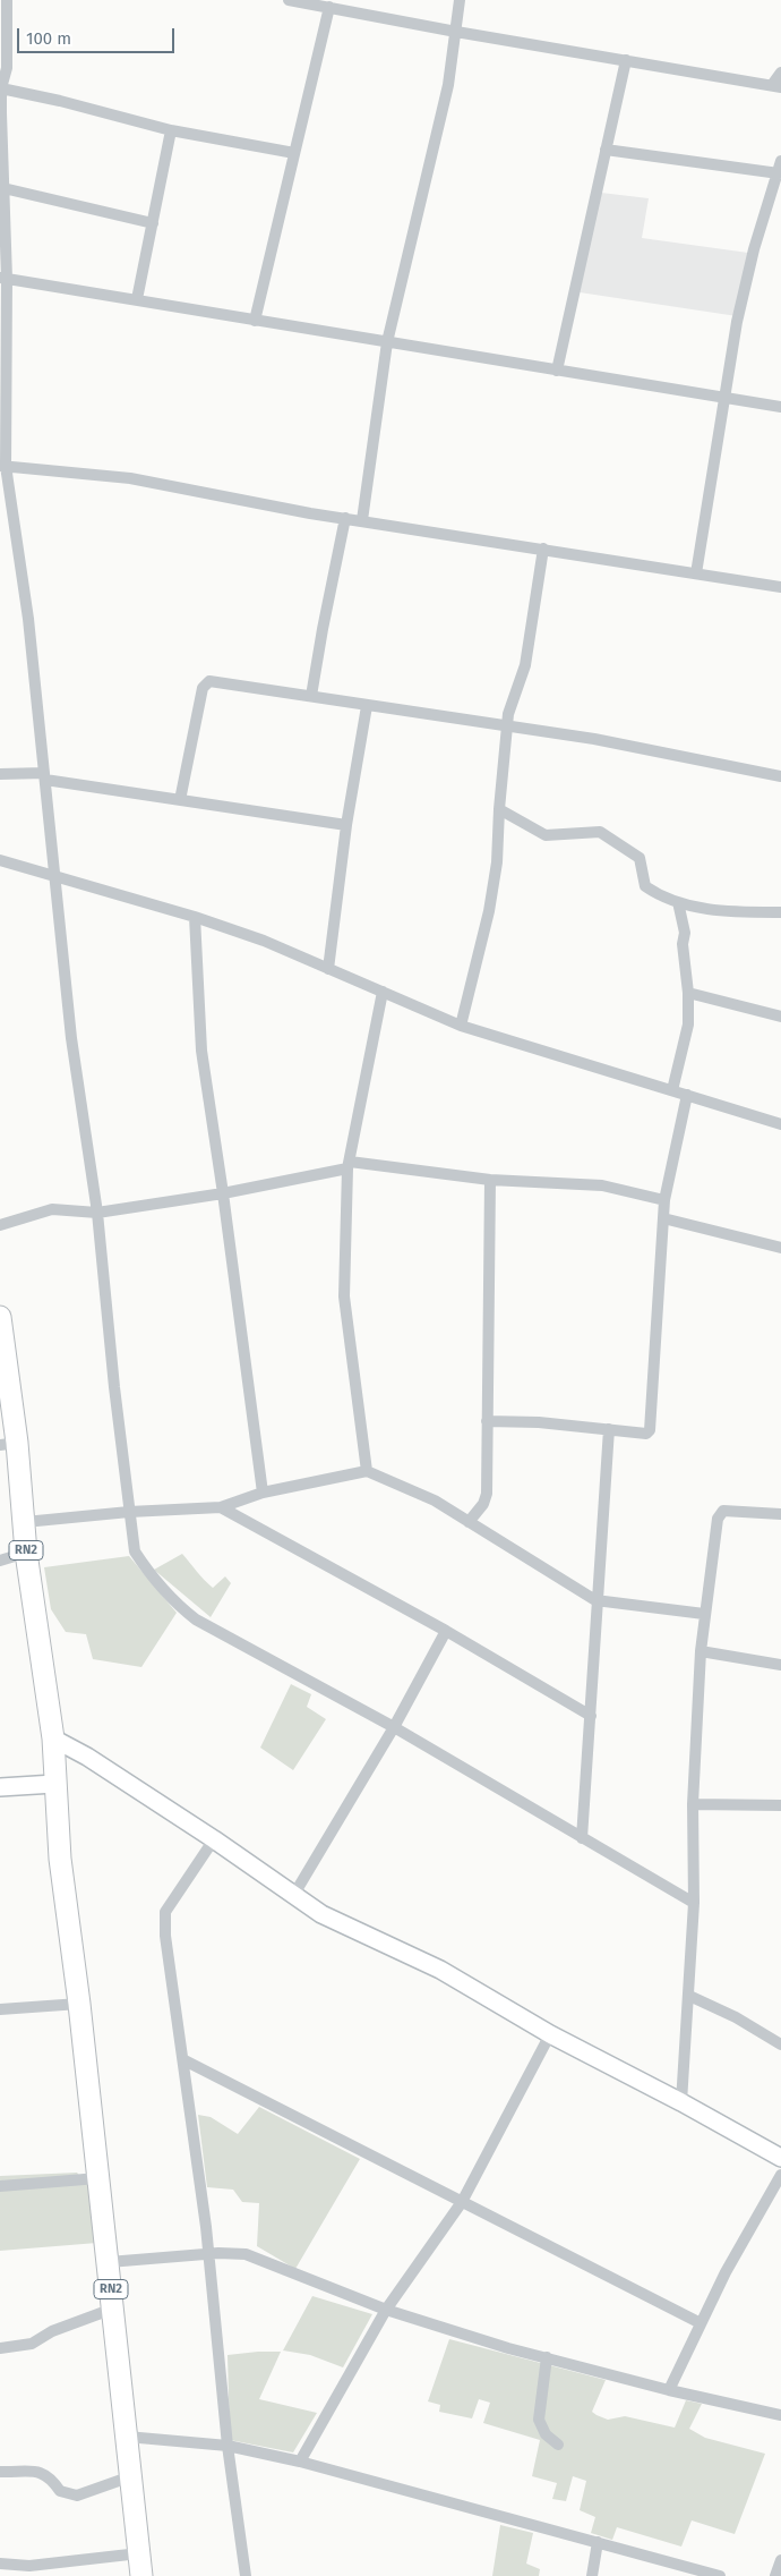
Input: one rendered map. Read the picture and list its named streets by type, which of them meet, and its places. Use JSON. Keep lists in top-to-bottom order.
{
  "streets": {
    "highway": ["RN2"]
  },
  "scale_bar": "100 m"
}
